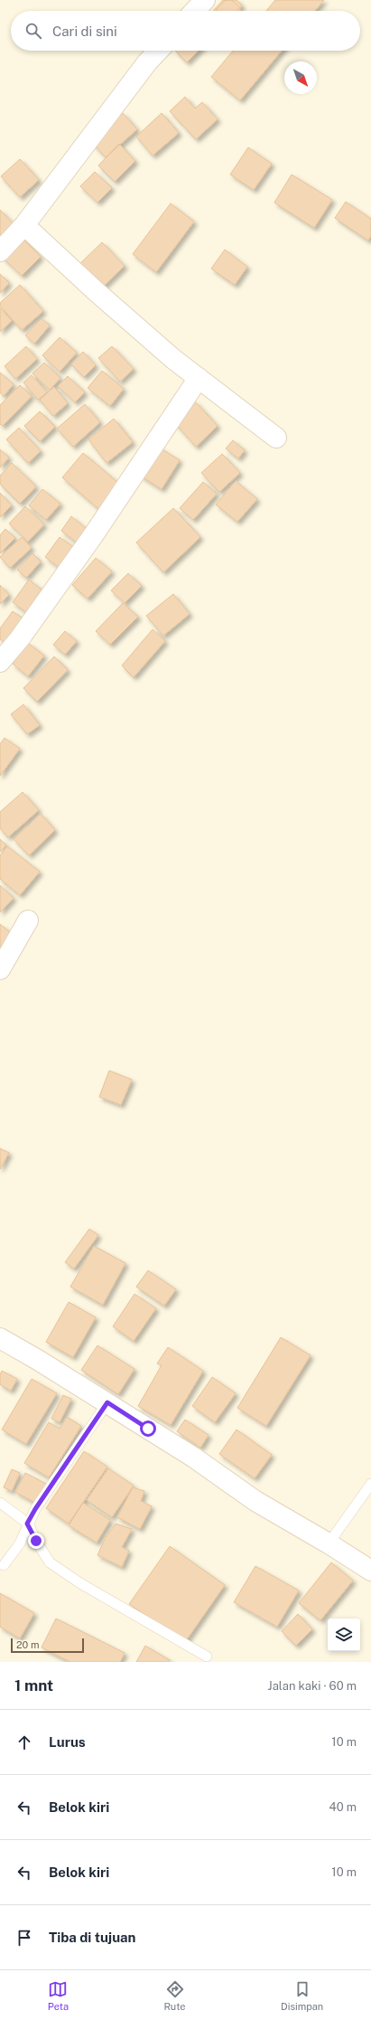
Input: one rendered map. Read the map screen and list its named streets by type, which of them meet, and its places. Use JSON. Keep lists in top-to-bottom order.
{
  "scale_bar": "20 m",
  "north": "bottom right",
  "page": {
    "search": "Cari di sini",
    "scale": "20 m",
    "heading": ["1 mnt", "Jalan kaki · 60 m"],
    "list": [
      ["Lurus", "10 m"],
      ["Belok kiri", "40 m"],
      ["Belok kiri", "10 m"],
      "Tiba di tujuan"
    ],
    "nav": ["Peta", "Rute", "Disimpan"]
  }
}
